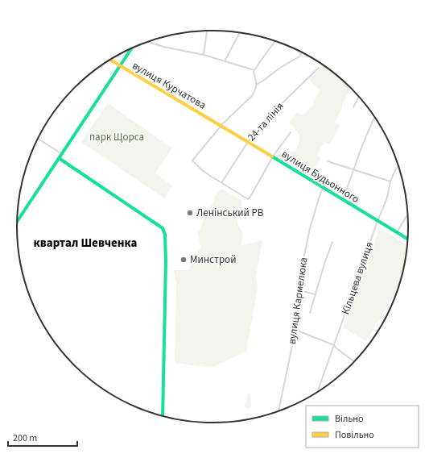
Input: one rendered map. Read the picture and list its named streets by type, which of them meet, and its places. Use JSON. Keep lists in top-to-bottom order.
{
  "streets": {
    "street": [
      "вулиця Курчатова",
      "24-та лінія",
      "вулиця Будьонного",
      "Кільцева вулиця",
      "вулиця Кармелюка"
    ]
  },
  "crossings": [
    ["вулиця Курчатова", "вулиця Будьонного"],
    ["24-та лінія", "вулиця Будьонного"],
    ["вулиця Будьонного", "Кільцева вулиця"],
    ["вулиця Будьонного", "вулиця Кармелюка"]
  ],
  "districts": ["квартал Шевченка"],
  "parks": ["парк Щорса"],
  "places": ["Ленінський РВ", "Минстрой"],
  "legend": ["Вільно", "Повільно"],
  "scale_bar": "200 m"
}
